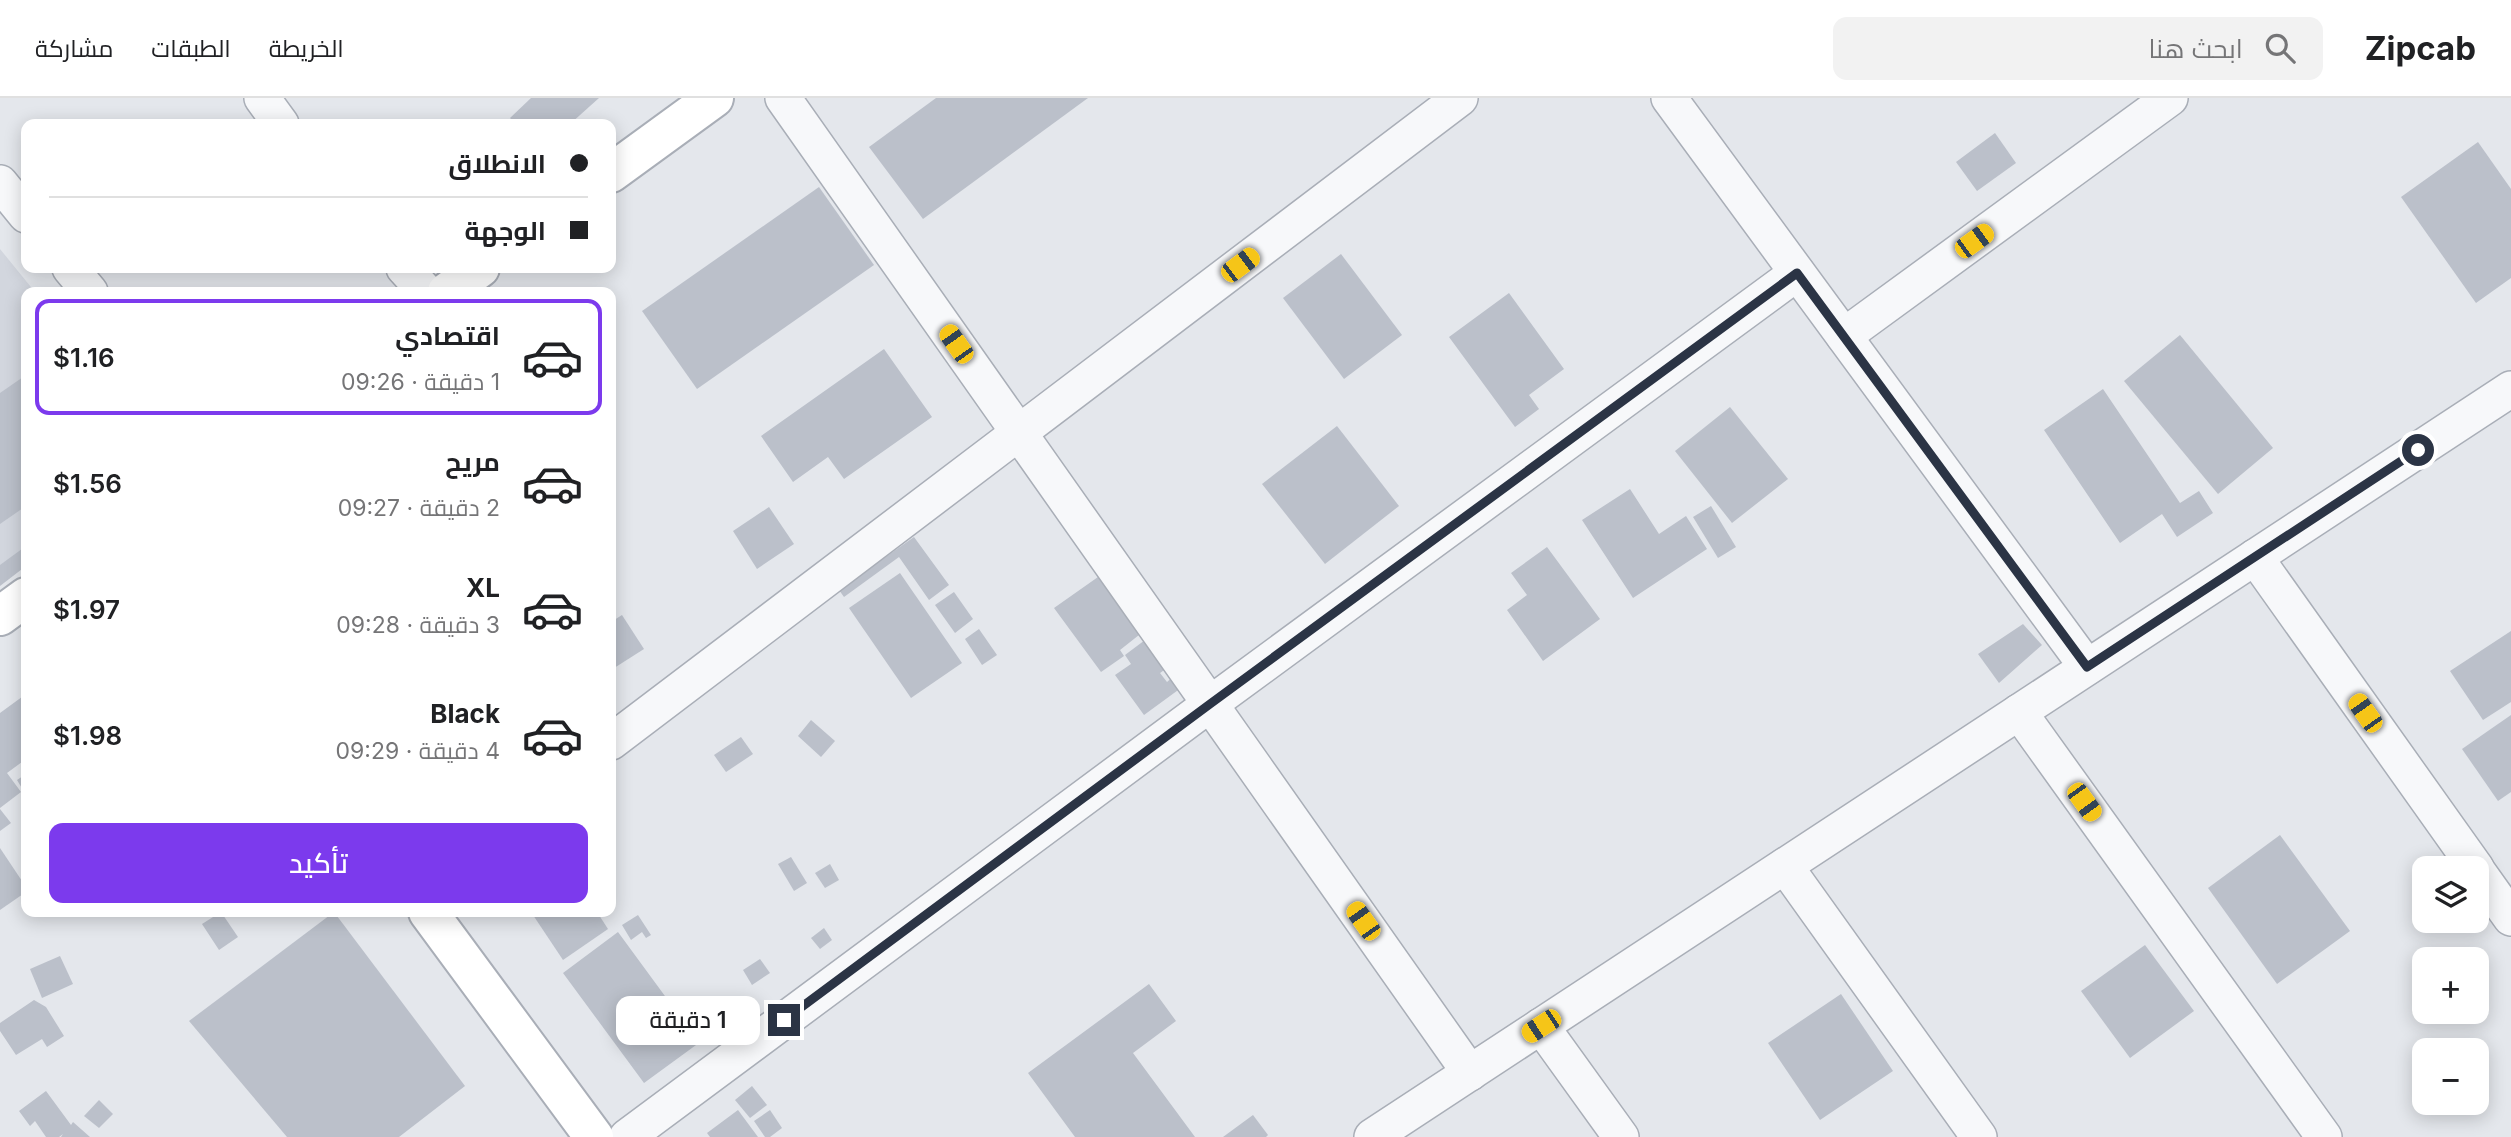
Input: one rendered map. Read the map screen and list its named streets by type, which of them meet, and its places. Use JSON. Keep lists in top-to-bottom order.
{
  "page": {
    "header": "Zipcab",
    "search": "ابحث هنا",
    "nav": ["الخريطة", "الطبقات", "مشاركة"],
    "banner": ["الانطلاق", "الوجهة"],
    "list": [
      {
        "name": "اقتصادي",
        "note": "1 دقيقة · 09:26",
        "value": "$1.16"
      },
      {
        "name": "مريح",
        "note": "2 دقيقة · 09:27",
        "value": "$1.56"
      },
      {
        "name": "XL",
        "note": "3 دقيقة · 09:28",
        "value": "$1.97"
      },
      {
        "name": "Black",
        "note": "4 دقيقة · 09:29",
        "value": "$1.98"
      }
    ],
    "buttons": "تأكيد",
    "map_buttons": ["+", "−"],
    "bubble": "1 دقيقة"
  }
}
